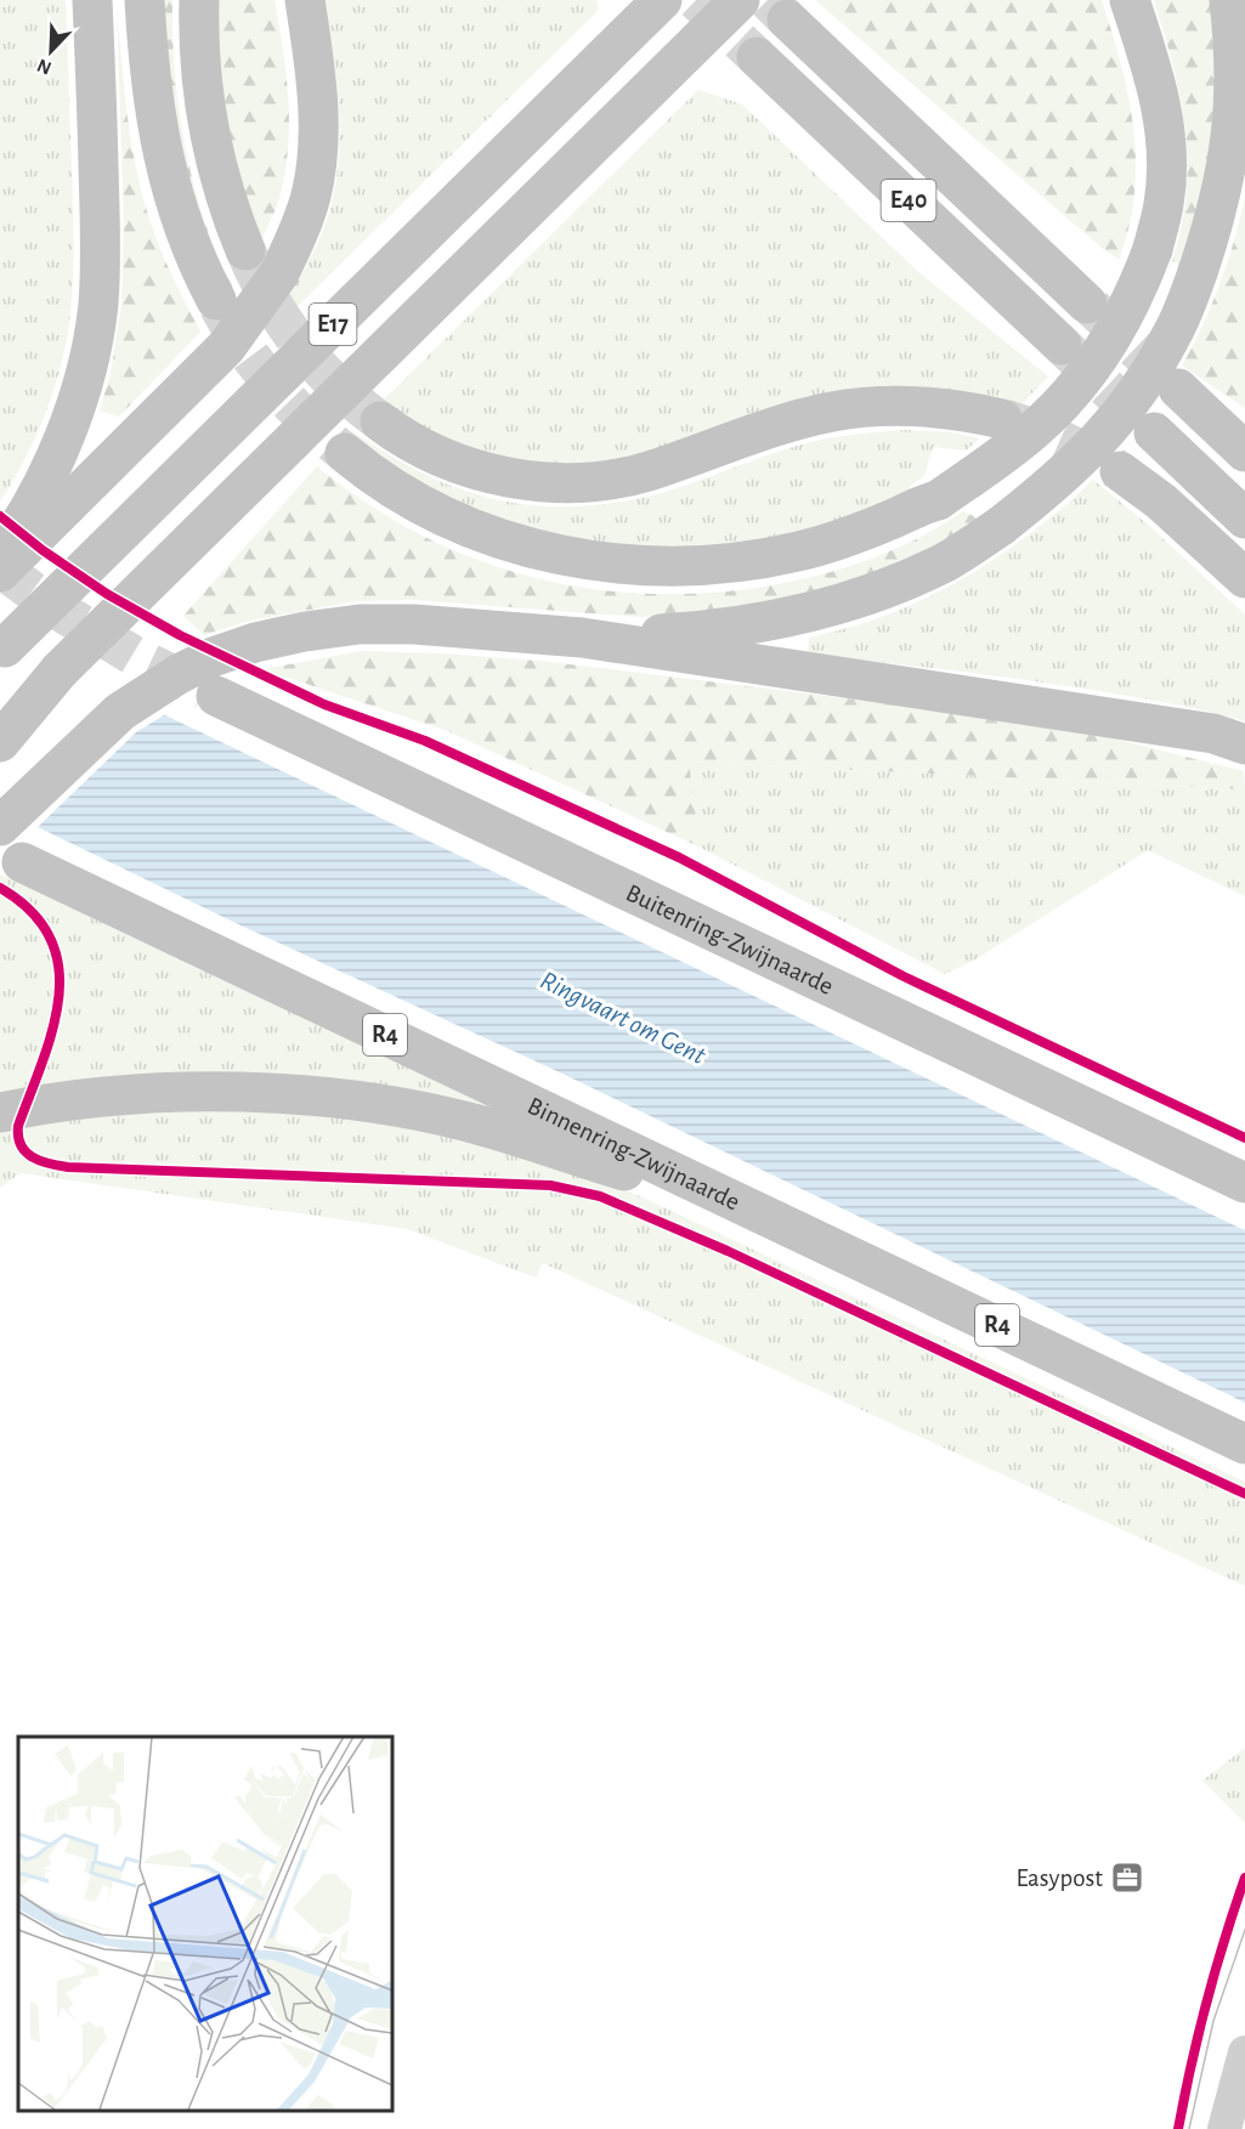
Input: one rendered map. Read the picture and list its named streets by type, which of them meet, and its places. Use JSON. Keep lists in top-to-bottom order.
{
  "streets": {
    "highway": [
      "E40",
      "E17",
      "Buitenring-Zwijnaarde",
      "R4",
      "Binnenring-Zwijnaarde"
    ]
  },
  "crossings": [
    ["R4", "Binnenring-Zwijnaarde"]
  ],
  "water": ["Ringvaart om Gent"],
  "places": {
    "office": ["Easypost"]
  },
  "north": "bottom left"
}
